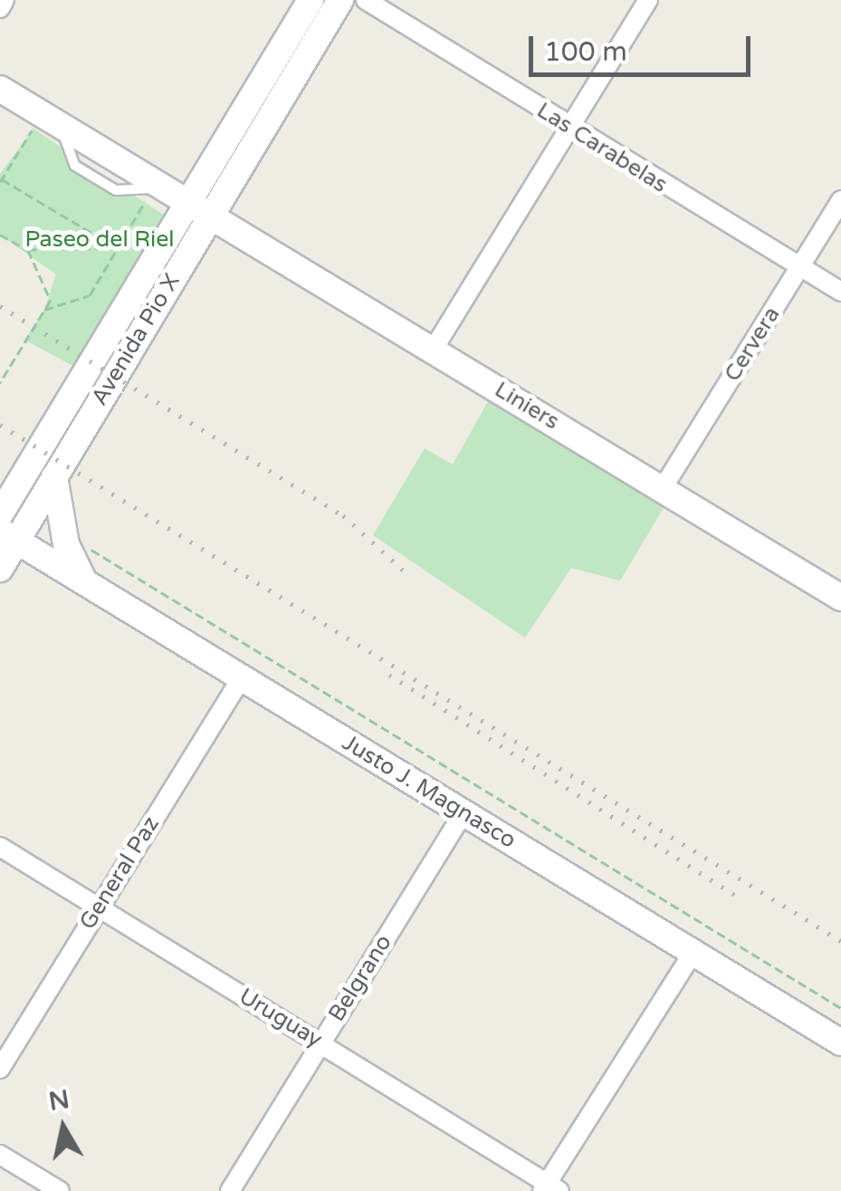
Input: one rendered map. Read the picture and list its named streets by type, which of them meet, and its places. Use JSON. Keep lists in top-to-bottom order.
{
  "streets": {
    "main road": ["Avenida Pio X", "Liniers", "Justo J. Magnasco"],
    "street": [
      "Las Carabelas",
      "Cervera",
      "General Paz",
      "Belgrano",
      "Uruguay"
    ]
  },
  "crossings": [
    ["Las Carabelas", "Cervera"],
    ["Avenida Pio X", "Liniers"],
    ["Avenida Pio X", "Justo J. Magnasco"],
    ["Cervera", "Liniers"],
    ["Justo J. Magnasco", "General Paz"],
    ["Justo J. Magnasco", "Belgrano"],
    ["General Paz", "Uruguay"],
    ["Belgrano", "Uruguay"]
  ],
  "parks": ["Paseo del Riel"],
  "scale_bar": "100 m",
  "north": "top"
}
